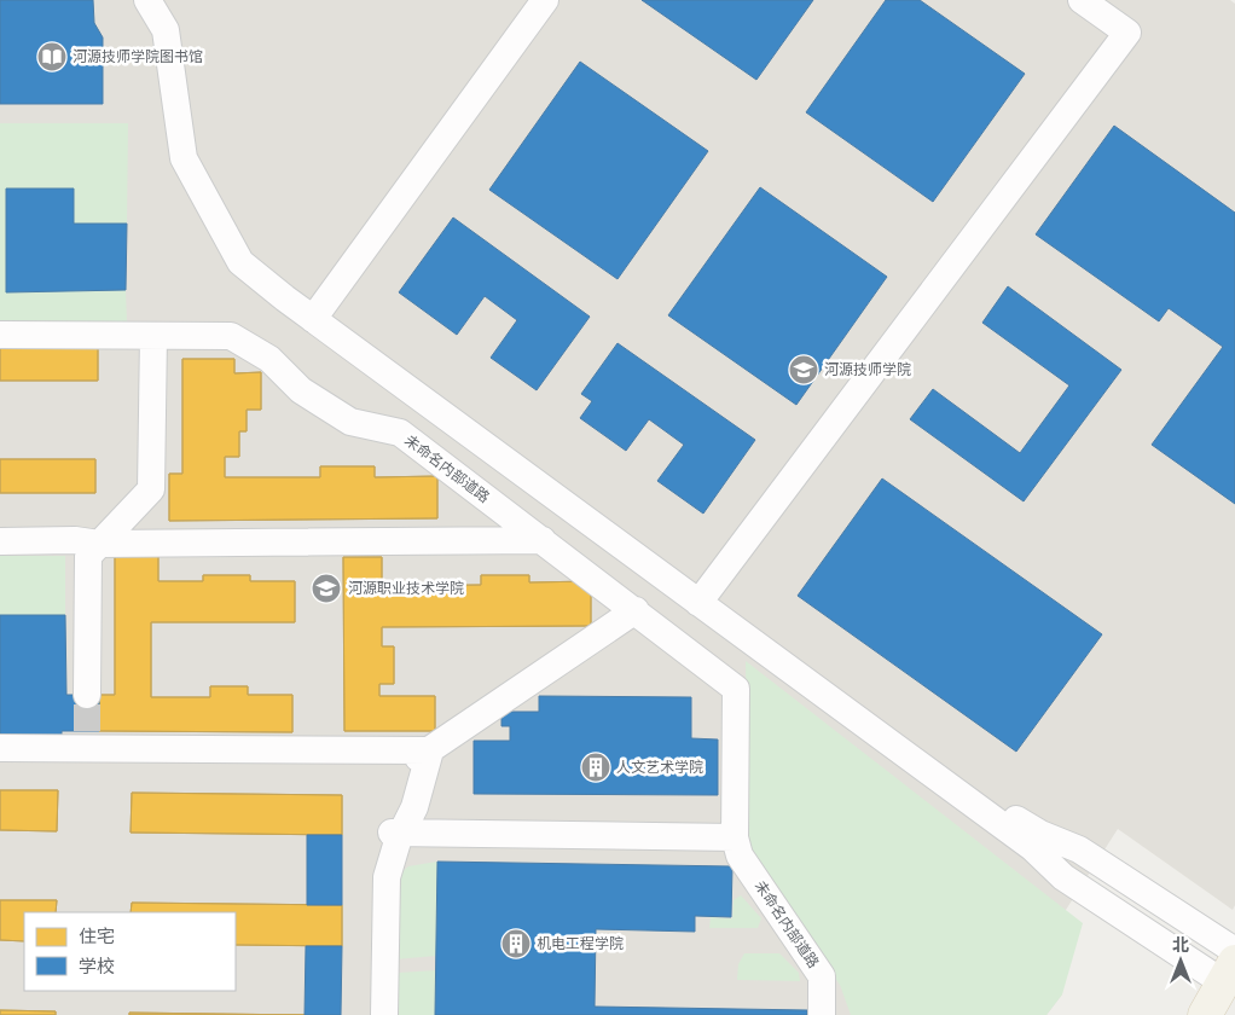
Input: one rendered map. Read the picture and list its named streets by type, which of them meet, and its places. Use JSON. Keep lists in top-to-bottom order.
{
  "streets": {
    "street": ["未命名内部道路"]
  },
  "places": {
    "library": ["河源技师学院图书馆"],
    "school or university": ["河源技师学院", "河源职业技术学院"],
    "building": ["人文艺术学院", "机电工程学院"]
  },
  "legend": ["住宅", "学校"],
  "north": "top"
}
